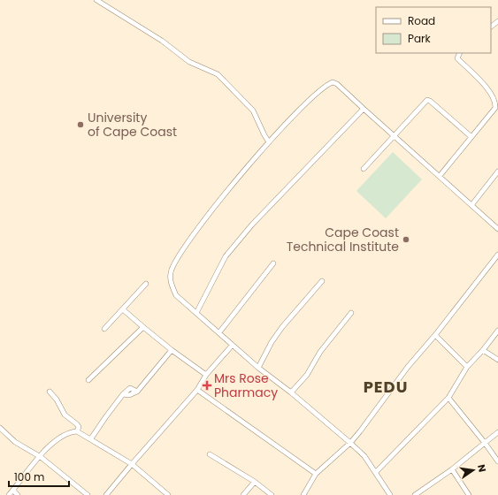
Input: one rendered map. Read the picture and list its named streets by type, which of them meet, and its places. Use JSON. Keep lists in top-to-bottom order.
{
  "districts": ["PEDU"],
  "places": {
    "other": ["University of Cape Coast", "Cape Coast Technical Institute"],
    "health": ["Mrs Rose Pharmacy"]
  },
  "legend": ["Road", "Park"],
  "scale_bar": "100 m",
  "north": "right"
}
